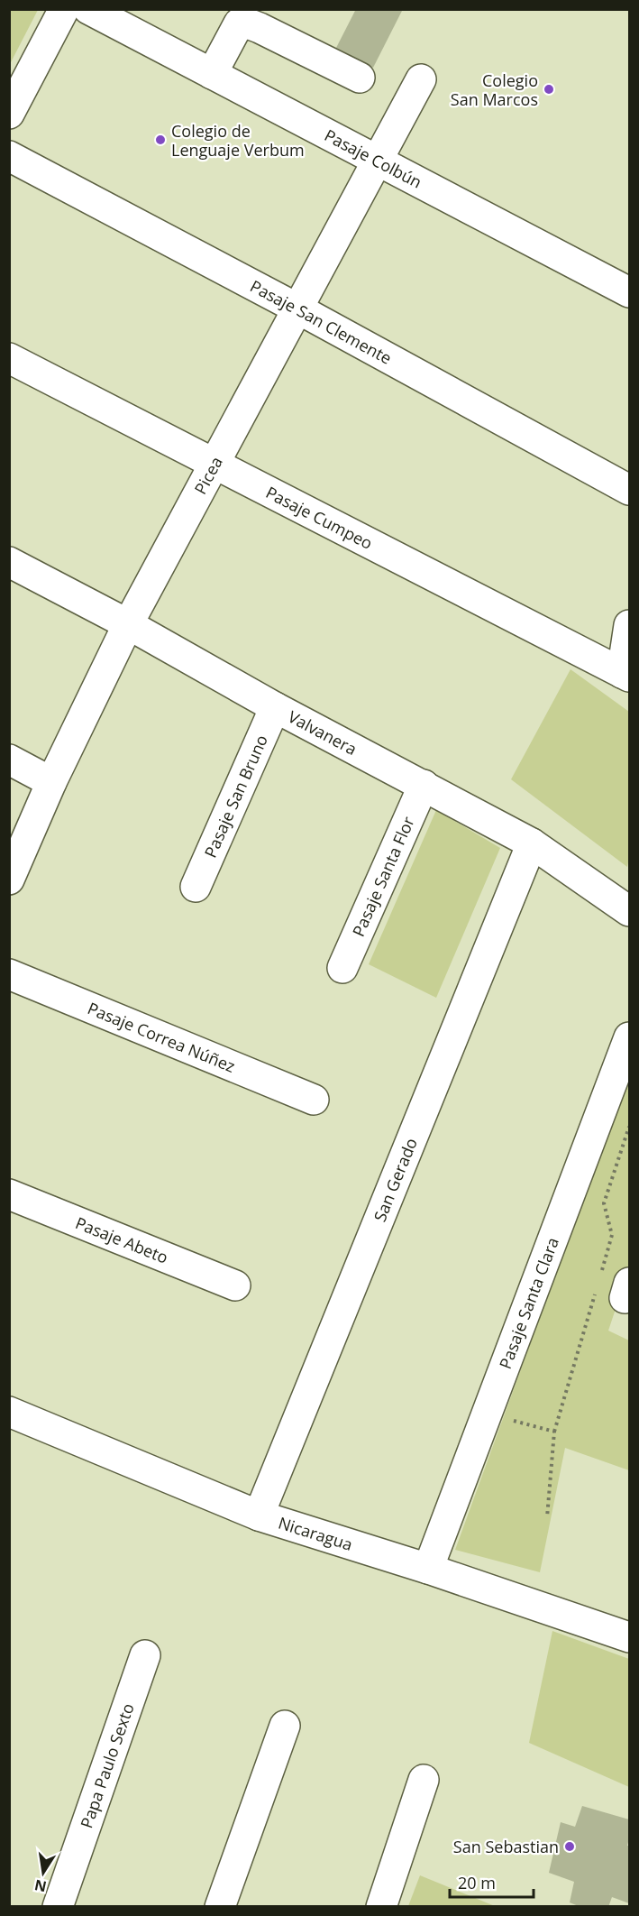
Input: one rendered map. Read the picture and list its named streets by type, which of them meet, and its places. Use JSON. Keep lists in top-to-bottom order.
{
  "streets": {
    "street": [
      "Pasaje Colbún",
      "Pasaje San Clemente",
      "Picea",
      "Pasaje Cumpeo",
      "Valvanera",
      "Pasaje San Bruno",
      "Pasaje Santa Flor",
      "Pasaje Correa Núñez",
      "San Gerado",
      "Pasaje Abeto",
      "Pasaje Santa Clara",
      "Nicaragua",
      "Papa Paulo Sexto"
    ]
  },
  "crossings": [
    ["Pasaje Colbún", "Picea"],
    ["Pasaje San Clemente", "Picea"],
    ["Picea", "Pasaje Cumpeo"],
    ["Picea", "Valvanera"],
    ["Valvanera", "Pasaje San Bruno"],
    ["Valvanera", "Pasaje Santa Flor"],
    ["Valvanera", "San Gerado"],
    ["San Gerado", "Nicaragua"],
    ["Pasaje Santa Clara", "Nicaragua"]
  ],
  "places": ["Colegio San Marcos", "Colegio de Lenguaje Verbum", "San Sebastian"],
  "scale_bar": "20 m",
  "north": "bottom"
}
